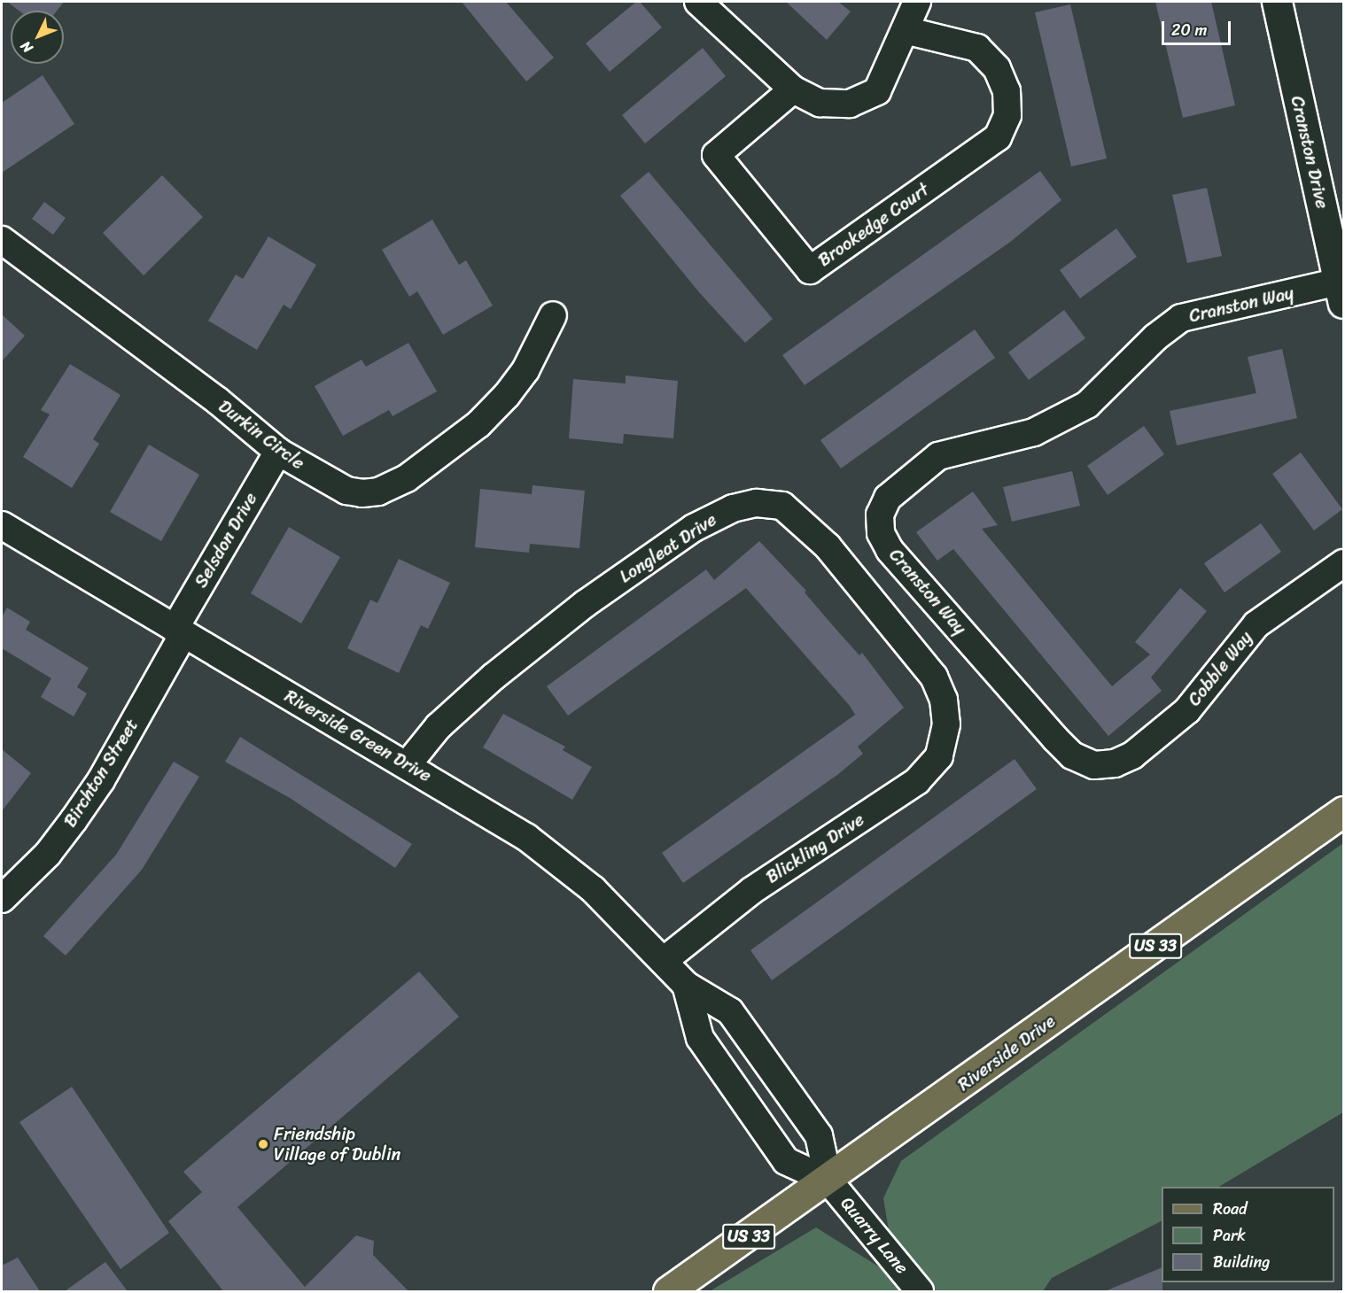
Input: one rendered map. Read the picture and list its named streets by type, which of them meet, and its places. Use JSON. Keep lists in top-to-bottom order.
{
  "streets": {
    "main road": ["US 33", "Riverside Drive"],
    "street": [
      "Cranston Drive",
      "Brookedge Court",
      "Cranston Way",
      "Durkin Circle",
      "Selsdon Drive",
      "Longleat Drive",
      "Cobble Way",
      "Riverside Green Drive",
      "Birchton Street",
      "Blickling Drive",
      "Quarry Lane"
    ]
  },
  "crossings": [
    ["Cranston Drive", "Cranston Way"],
    ["Cranston Way", "Cobble Way"],
    ["Durkin Circle", "Selsdon Drive"],
    ["Selsdon Drive", "Riverside Green Drive"],
    ["Selsdon Drive", "Birchton Street"],
    ["Longleat Drive", "Riverside Green Drive"],
    ["Longleat Drive", "Blickling Drive"],
    ["Riverside Green Drive", "Birchton Street"],
    ["Riverside Green Drive", "Blickling Drive"],
    ["Riverside Green Drive", "Riverside Drive"],
    ["Riverside Green Drive", "Quarry Lane"],
    ["Riverside Drive", "Quarry Lane"]
  ],
  "places": ["Friendship Village of Dublin"],
  "legend": ["Road", "Park", "Building"],
  "scale_bar": "20 m",
  "north": "bottom left"
}
